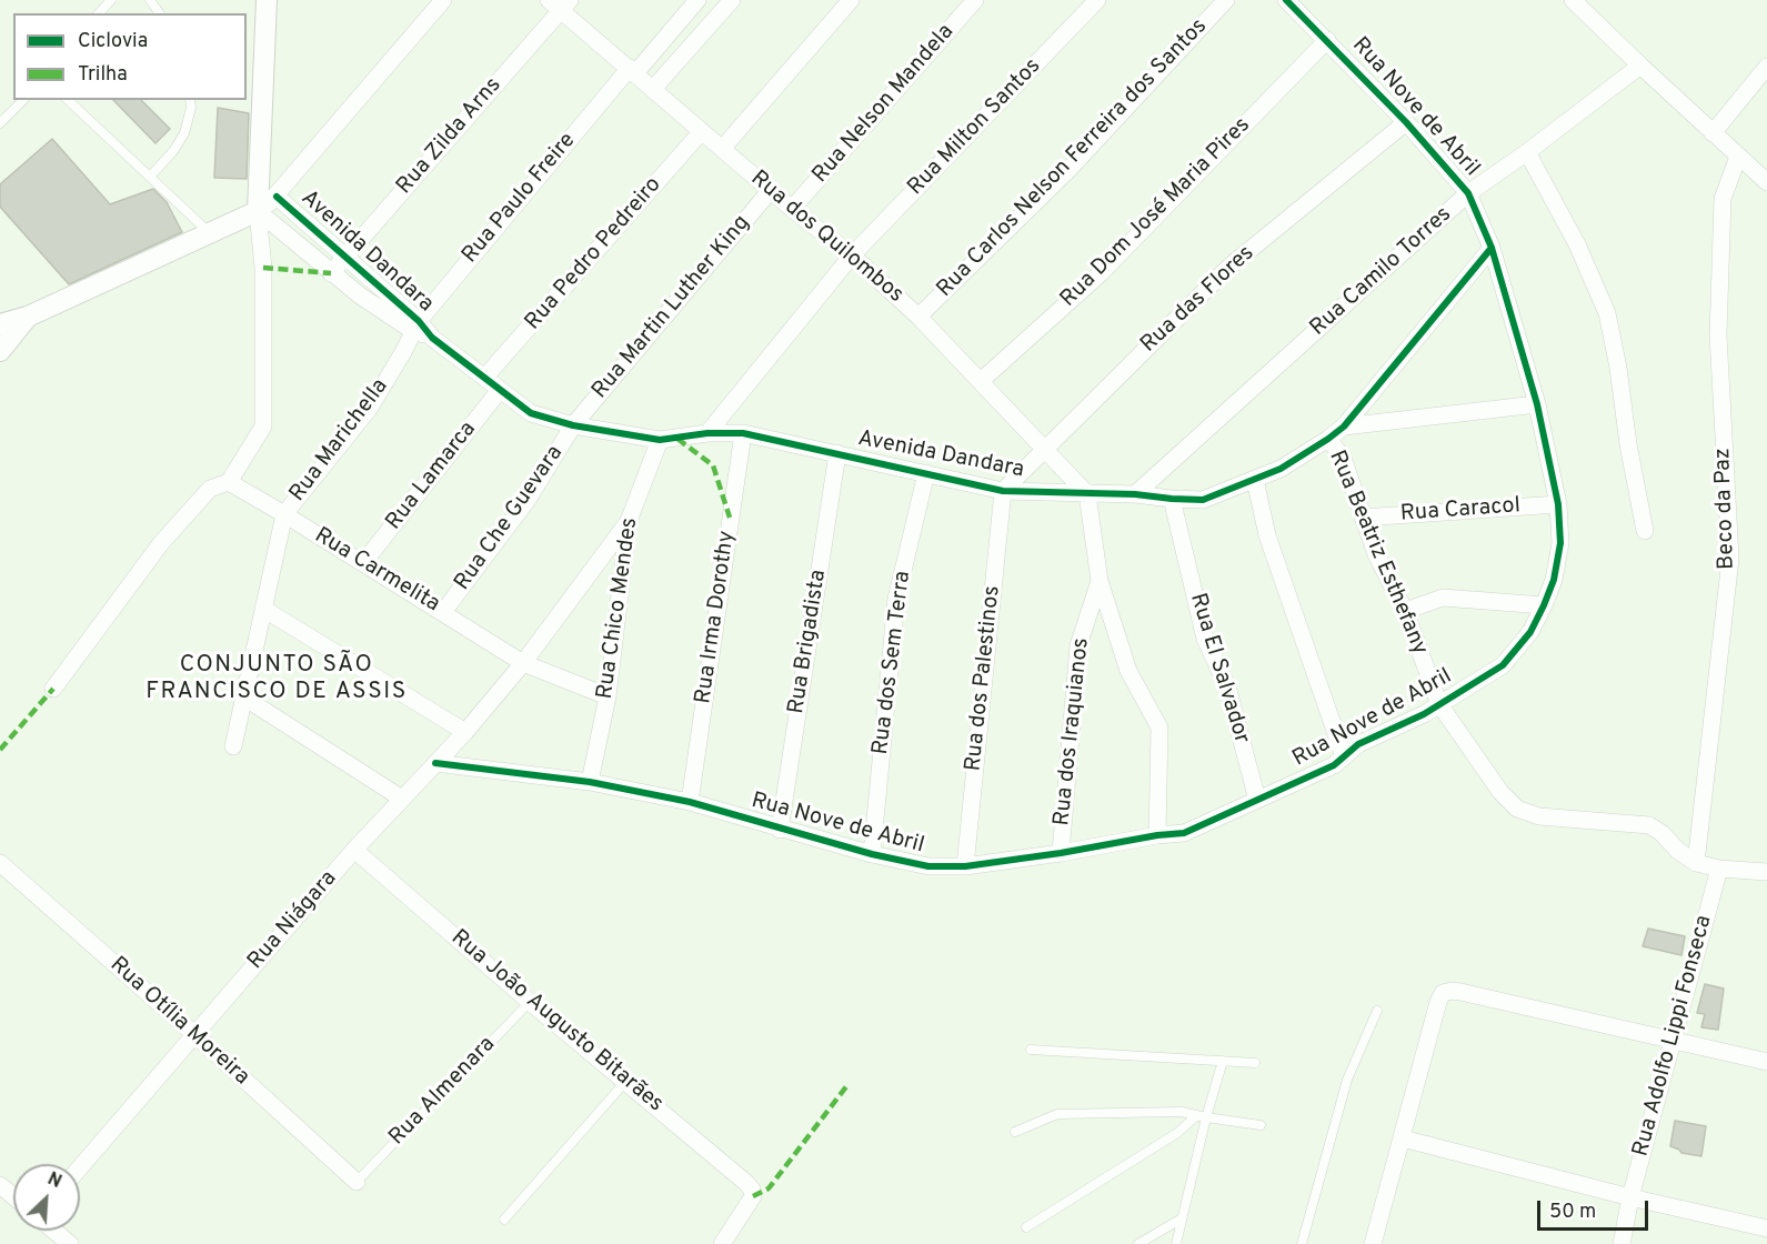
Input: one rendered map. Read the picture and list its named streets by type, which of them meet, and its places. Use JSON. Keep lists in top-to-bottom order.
{
  "streets": {
    "street": [
      "Rua Nelson Mandela",
      "Rua Nove de Abril",
      "Rua Milton Santos",
      "Rua Zilda Arns",
      "Rua Carlos Nelson Ferreira dos Santos",
      "Rua Paulo Freire",
      "Rua Dom José Maria Pires",
      "Rua dos Quilombos",
      "Avenida Dandara",
      "Rua Pedro Pedreiro",
      "Rua Camilo Torres",
      "Rua das Flores",
      "Rua Martin Luther King",
      "Rua Marichella",
      "Rua Lamarca",
      "Beco da Paz",
      "Rua Caracol",
      "Rua Che Guevara",
      "Rua Beatriz Esthefany",
      "Rua Carmelita",
      "Rua Chico Mendes",
      "Rua Irma Dorothy",
      "Rua Brigadista",
      "Rua dos Sem Terra",
      "Rua El Salvador",
      "Rua dos Palestinos",
      "Rua dos Iraquianos",
      "Rua Niágara",
      "Rua Otília Moreira",
      "Rua João Augusto Bitarães",
      "Rua Adolfo Lippi Fonseca"
    ],
    "lane": ["Rua Almenara"]
  },
  "crossings": [
    ["Rua Nelson Mandela", "Rua dos Quilombos"],
    ["Rua Nove de Abril", "Rua Dom José Maria Pires"],
    ["Rua Nove de Abril", "Avenida Dandara"],
    ["Rua Nove de Abril", "Rua Camilo Torres"],
    ["Rua Nove de Abril", "Rua das Flores"],
    ["Rua Nove de Abril", "Rua Caracol"],
    ["Rua Nove de Abril", "Rua Beatriz Esthefany"],
    ["Rua Nove de Abril", "Rua Chico Mendes"],
    ["Rua Nove de Abril", "Rua Irma Dorothy"],
    ["Rua Nove de Abril", "Rua Brigadista"],
    ["Rua Nove de Abril", "Rua dos Sem Terra"],
    ["Rua Nove de Abril", "Rua El Salvador"],
    ["Rua Nove de Abril", "Rua dos Palestinos"],
    ["Rua Nove de Abril", "Rua dos Iraquianos"],
    ["Rua Nove de Abril", "Rua Niágara"],
    ["Rua Milton Santos", "Rua dos Quilombos"],
    ["Rua Milton Santos", "Avenida Dandara"],
    ["Rua Zilda Arns", "Rua dos Quilombos"],
    ["Rua Zilda Arns", "Avenida Dandara"],
    ["Rua Carlos Nelson Ferreira dos Santos", "Rua dos Quilombos"],
    ["Rua Paulo Freire", "Rua dos Quilombos"],
    ["Rua Paulo Freire", "Avenida Dandara"],
    ["Rua Paulo Freire", "Rua Marichella"],
    ["Rua Dom José Maria Pires", "Rua dos Quilombos"],
    ["Rua dos Quilombos", "Avenida Dandara"],
    ["Rua dos Quilombos", "Rua Pedro Pedreiro"],
    ["Rua dos Quilombos", "Rua das Flores"],
    ["Rua dos Quilombos", "Rua Martin Luther King"],
    ["Rua dos Quilombos", "Rua dos Iraquianos"],
    ["Avenida Dandara", "Rua Pedro Pedreiro"],
    ["Avenida Dandara", "Rua Camilo Torres"],
    ["Avenida Dandara", "Rua das Flores"],
    ["Avenida Dandara", "Rua Martin Luther King"],
    ["Avenida Dandara", "Rua Marichella"],
    ["Avenida Dandara", "Rua Lamarca"],
    ["Avenida Dandara", "Rua Che Guevara"],
    ["Avenida Dandara", "Rua Beatriz Esthefany"],
    ["Avenida Dandara", "Rua Chico Mendes"],
    ["Avenida Dandara", "Rua Irma Dorothy"],
    ["Avenida Dandara", "Rua Brigadista"],
    ["Avenida Dandara", "Rua dos Sem Terra"],
    ["Avenida Dandara", "Rua El Salvador"],
    ["Avenida Dandara", "Rua dos Palestinos"],
    ["Avenida Dandara", "Rua dos Iraquianos"],
    ["Rua das Flores", "Rua dos Palestinos"],
    ["Rua Martin Luther King", "Rua Che Guevara"],
    ["Rua Marichella", "Rua Carmelita"],
    ["Rua Lamarca", "Rua Carmelita"],
    ["Beco da Paz", "Rua Beatriz Esthefany"],
    ["Rua Caracol", "Rua Beatriz Esthefany"],
    ["Rua Che Guevara", "Rua Carmelita"],
    ["Rua Carmelita", "Rua Chico Mendes"],
    ["Rua Carmelita", "Rua Niágara"],
    ["Rua Chico Mendes", "Rua Niágara"],
    ["Rua Niágara", "Rua Otília Moreira"],
    ["Rua Niágara", "Rua João Augusto Bitarães"],
    ["Rua Otília Moreira", "Rua Almenara"],
    ["Rua João Augusto Bitarães", "Rua Almenara"]
  ],
  "districts": ["CONJUNTO SÃO FRANCISCO DE ASSIS"],
  "legend": ["Ciclovia", "Trilha"],
  "scale_bar": "50 m",
  "north": "top right"
}
